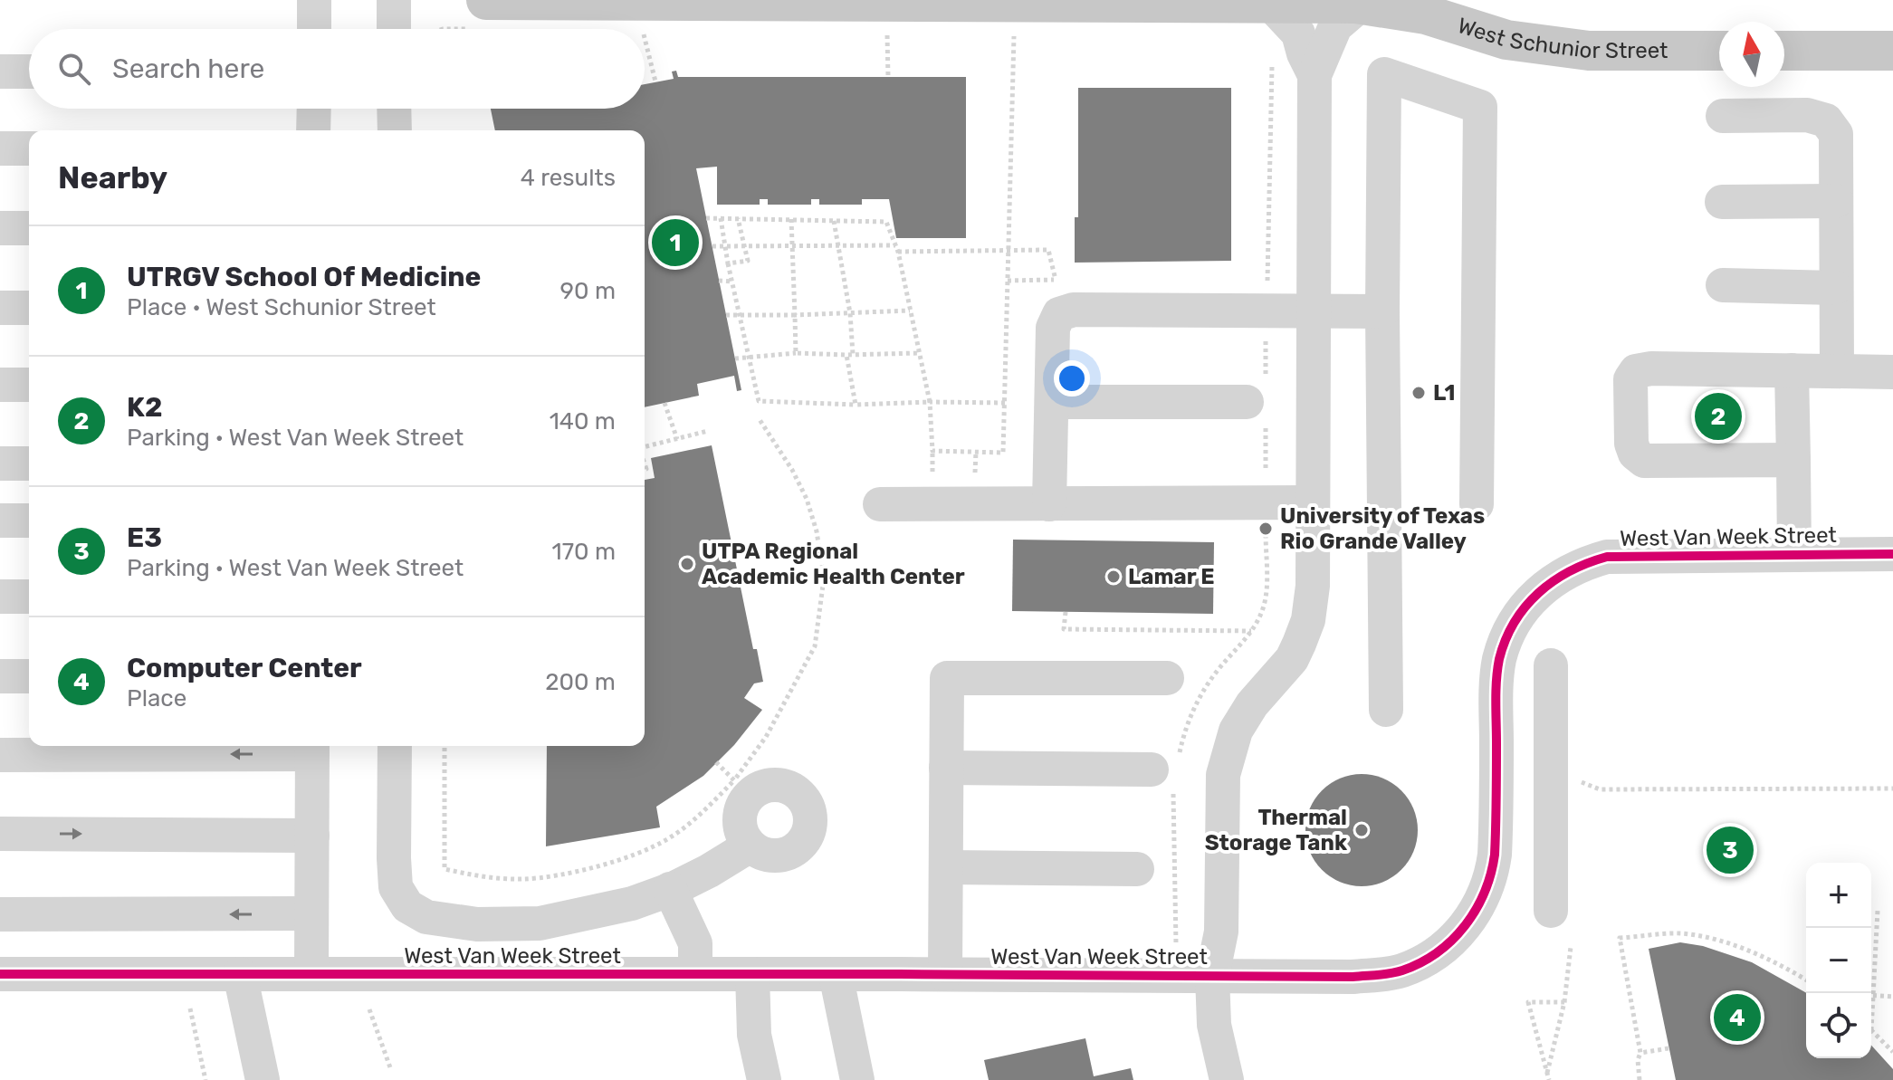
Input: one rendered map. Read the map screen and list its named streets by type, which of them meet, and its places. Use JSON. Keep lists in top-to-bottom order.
{
  "streets": {
    "main road": ["West Schunior Street"],
    "street": ["West Van Week Street"]
  },
  "places": [
    "L1",
    "University of Texas Rio Grande Valley",
    "UTPA Regional Academic Health Center",
    "Lamar E",
    "Thermal Storage Tank"
  ],
  "north": "top",
  "page": {
    "search": "Search here",
    "heading": ["Nearby", "4 results"],
    "pins": [
      "1",
      "2",
      "3",
      "4"
    ],
    "list": [
      {
        "mark": "1",
        "name": "UTRGV School Of Medicine",
        "note": "Place · West Schunior Street",
        "value": "90 m"
      },
      {
        "mark": "2",
        "name": "K2",
        "note": "Parking · West Van Week Street",
        "value": "140 m"
      },
      {
        "mark": "3",
        "name": "E3",
        "note": "Parking · West Van Week Street",
        "value": "170 m"
      },
      {
        "mark": "4",
        "name": "Computer Center",
        "note": "Place",
        "value": "200 m"
      }
    ],
    "map_buttons": ["+", "−"]
  }
}
